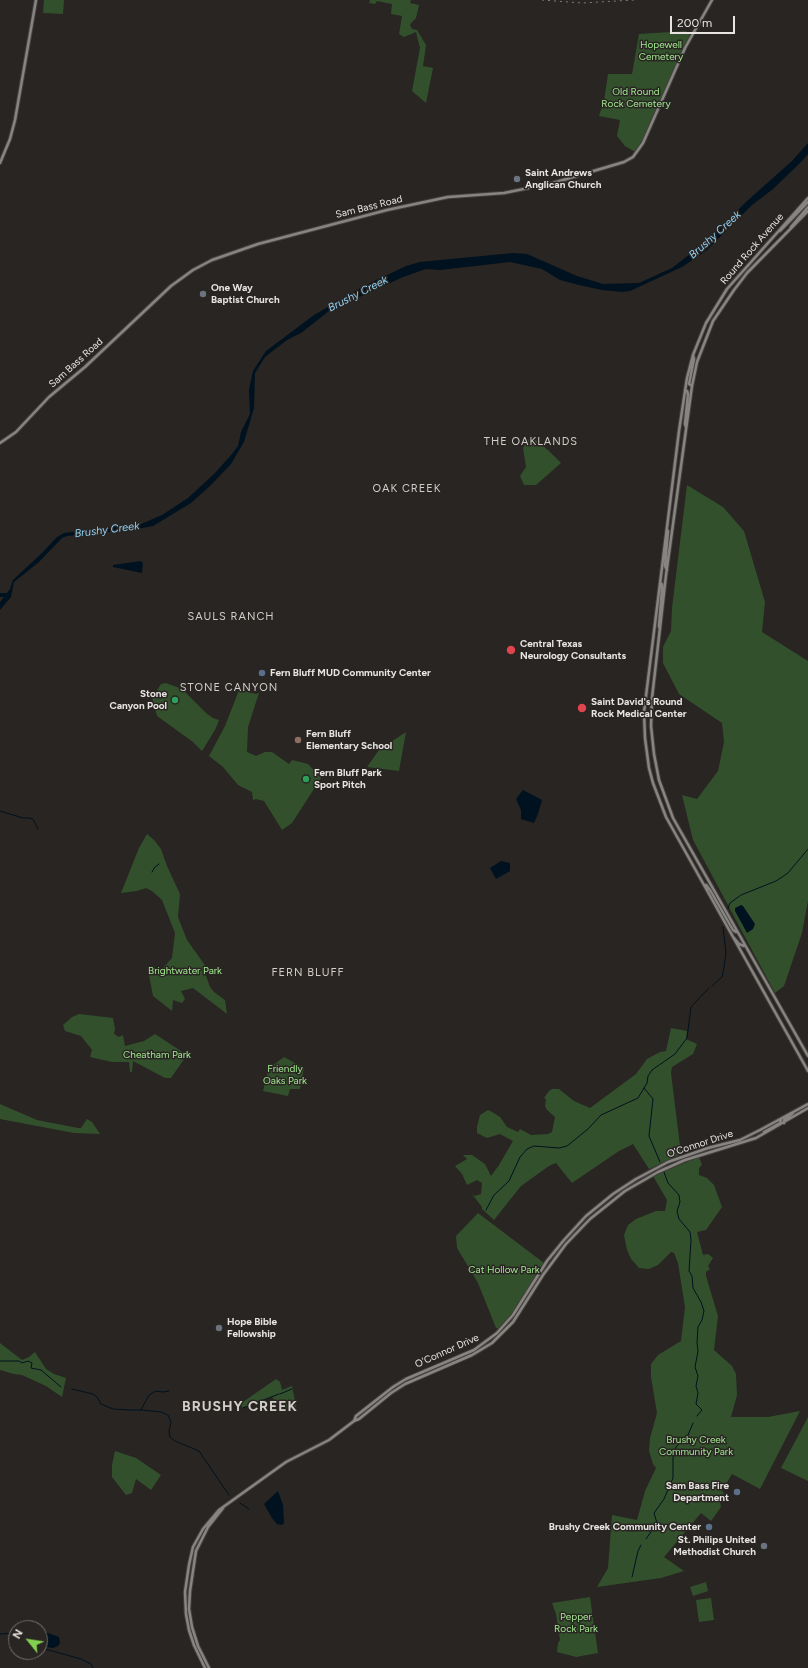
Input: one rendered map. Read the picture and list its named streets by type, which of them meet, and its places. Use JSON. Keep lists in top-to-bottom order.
{
  "streets": {
    "main road": ["Sam Bass Road", "Round Rock Avenue", "O'Connor Drive"]
  },
  "districts": [
    "THE OAKLANDS",
    "OAK CREEK",
    "SAULS RANCH",
    "STONE CANYON",
    "FERN BLUFF",
    "BRUSHY CREEK"
  ],
  "water": ["Brushy Creek"],
  "parks": [
    "Hopewell Cemetery",
    "Old Round Rock Cemetery",
    "Brightwater Park",
    "Cheatham Park",
    "Friendly Oaks Park",
    "Cat Hollow Park",
    "Brushy Creek Community Park",
    "Pepper Rock Park"
  ],
  "places": [
    "Saint Andrews Anglican Church",
    "One Way Baptist Church",
    "Central Texas Neurology Consultants",
    "Fern Bluff MUD Community Center",
    "Stone Canyon Pool",
    "Saint David's Round Rock Medical Center",
    "Fern Bluff Elementary School",
    "Fern Bluff Park Sport Pitch",
    "Hope Bible Fellowship",
    "Sam Bass Fire Department",
    "Brushy Creek Community Center",
    "St. Philips United Methodist Church"
  ],
  "scale_bar": "200 m",
  "north": "top left"
}
